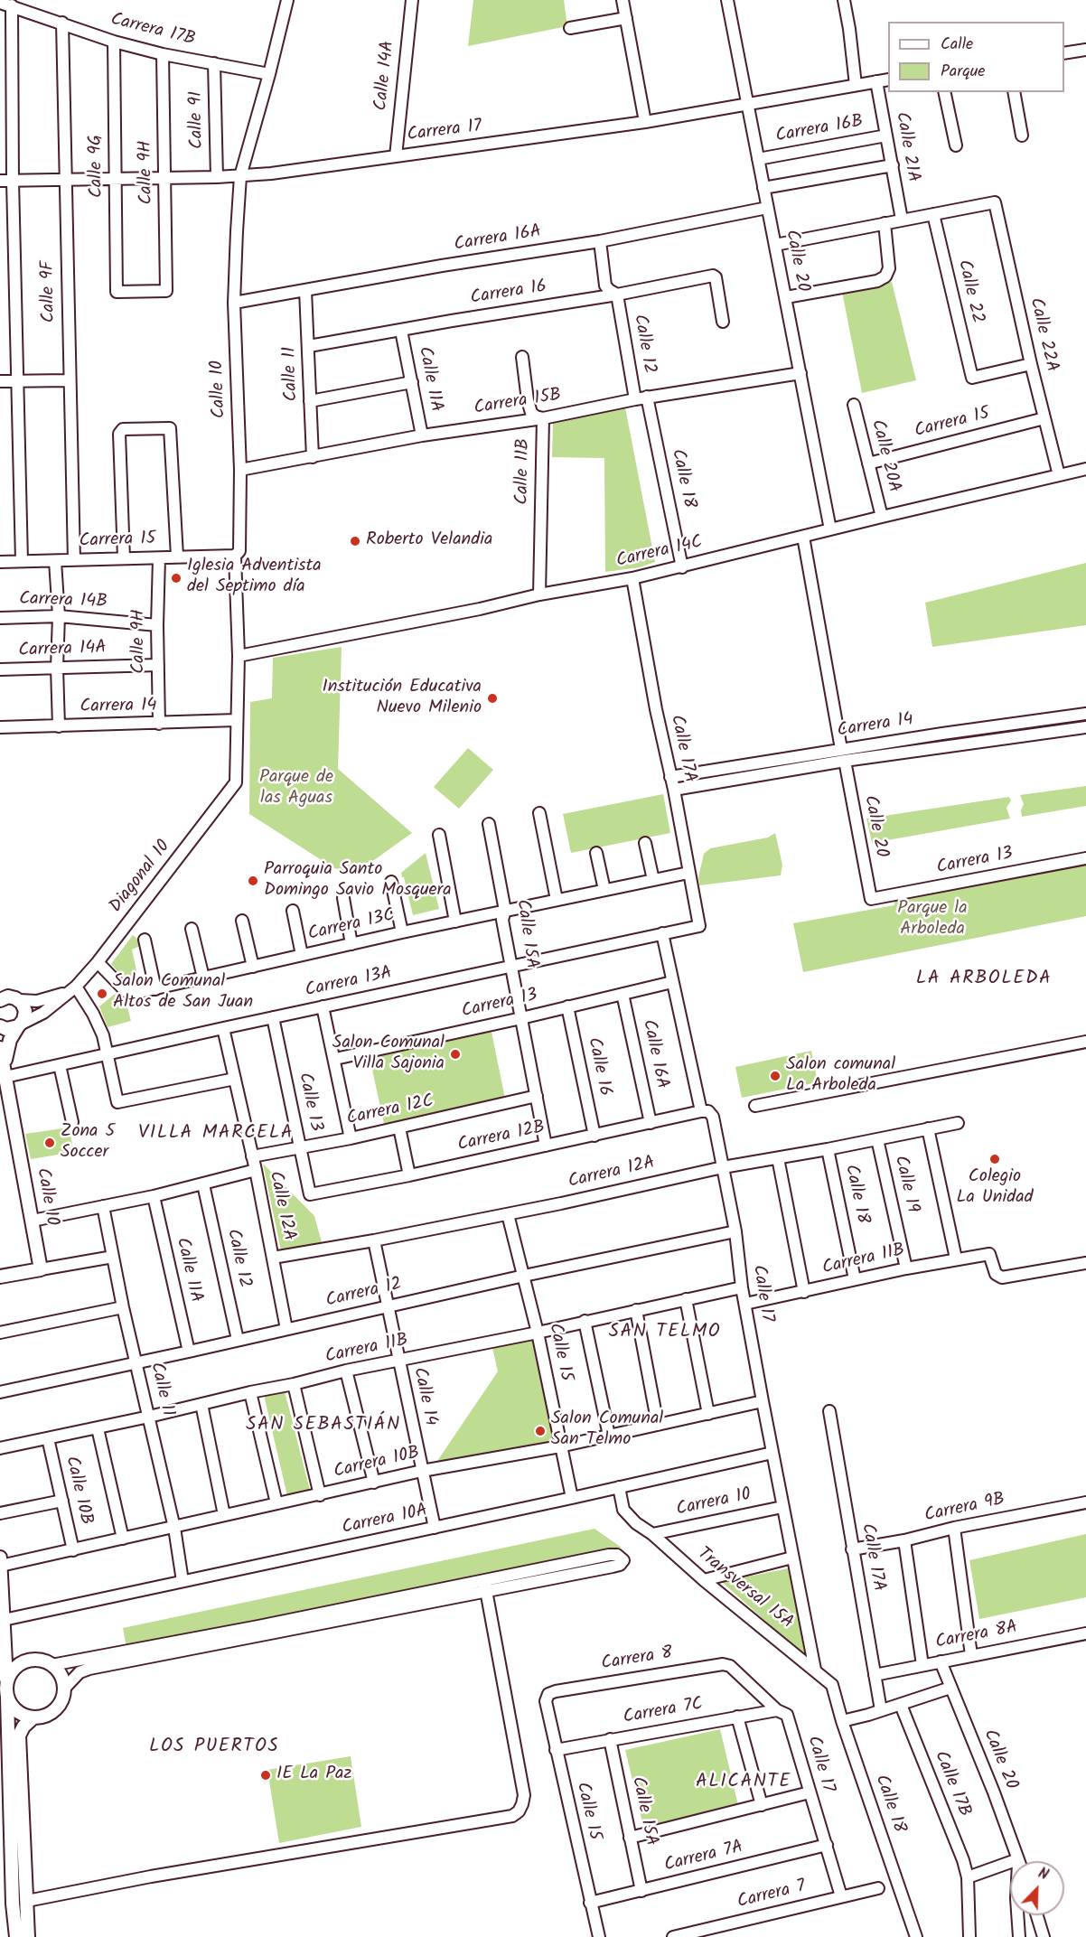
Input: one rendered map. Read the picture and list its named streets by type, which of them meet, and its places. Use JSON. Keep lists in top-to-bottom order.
{
  "streets": {
    "street": [
      "Carrera 17B",
      "Calle 14A",
      "Calle 9I",
      "Carrera 16B",
      "Carrera 17",
      "Calle 21A",
      "Calle 9G",
      "Calle 9H",
      "Carrera 16A",
      "Calle 20",
      "Calle 9F",
      "Calle 22",
      "Carrera 16",
      "Calle 22A",
      "Calle 12",
      "Calle 11",
      "Calle 11A",
      "Calle 10",
      "Carrera 15B",
      "Carrera 15",
      "Calle 20A",
      "Calle 11B",
      "Calle 18",
      "Carrera 14C",
      "Carrera 14B",
      "Carrera 14A",
      "Carrera 14",
      "Calle 17A",
      "Carrera 13",
      "Diagonal 10",
      "Carrera 13C",
      "Calle 15A",
      "Carrera 13A",
      "Calle 16A",
      "Calle 16",
      "Calle 13",
      "Carrera 12C",
      "Carrera 12B",
      "Carrera 12A",
      "Calle 19",
      "Calle 12A",
      "Carrera 11B",
      "Carrera 12",
      "Calle 17",
      "Calle 15",
      "Calle 14",
      "Carrera 10B",
      "Calle 10B",
      "Carrera 10",
      "Carrera 9B",
      "Carrera 10A",
      "Transversal 15A",
      "Carrera 8A",
      "Carrera 8",
      "Carrera 7C",
      "Calle 17B",
      "Carrera 7A",
      "Carrera 7"
    ]
  },
  "crossings": [
    ["Carrera 17B", "Calle 9I"],
    ["Carrera 17B", "Calle 9G"],
    ["Carrera 17B", "Calle 9H"],
    ["Carrera 17B", "Calle 9F"],
    ["Carrera 17B", "Calle 10"],
    ["Calle 14A", "Carrera 17"],
    ["Calle 9I", "Carrera 17"],
    ["Carrera 16B", "Calle 21A"],
    ["Carrera 16B", "Calle 20"],
    ["Carrera 17", "Calle 21A"],
    ["Carrera 17", "Calle 9G"],
    ["Carrera 17", "Calle 9H"],
    ["Carrera 17", "Calle 20"],
    ["Carrera 17", "Calle 9F"],
    ["Carrera 17", "Calle 10"],
    ["Calle 9G", "Calle 9H"],
    ["Calle 9H", "Carrera 15"],
    ["Calle 9H", "Carrera 14B"],
    ["Calle 9H", "Carrera 14A"],
    ["Calle 9H", "Carrera 14"],
    ["Carrera 16A", "Calle 20"],
    ["Carrera 16A", "Calle 11"],
    ["Carrera 16A", "Calle 10"],
    ["Calle 20", "Carrera 15B"],
    ["Calle 20", "Carrera 14C"],
    ["Calle 20", "Carrera 14"],
    ["Calle 20", "Carrera 13"],
    ["Calle 20", "Carrera 8A"],
    ["Calle 9F", "Carrera 15"],
    ["Calle 22", "Calle 22A"],
    ["Carrera 16", "Calle 12"],
    ["Carrera 16", "Calle 11"],
    ["Carrera 16", "Calle 11A"],
    ["Calle 22A", "Carrera 15"],
    ["Calle 22A", "Carrera 14C"],
    ["Calle 12", "Carrera 15B"],
    ["Calle 12", "Carrera 12"],
    ["Calle 11", "Carrera 15B"],
    ["Calle 11", "Carrera 11B"],
    ["Calle 11", "Carrera 12"],
    ["Calle 11", "Carrera 10B"],
    ["Calle 11", "Carrera 10A"],
    ["Calle 11A", "Carrera 15B"],
    ["Calle 11A", "Carrera 12"],
    ["Calle 10", "Carrera 15B"],
    ["Calle 10", "Carrera 15"],
    ["Calle 10", "Carrera 14C"],
    ["Calle 10", "Carrera 14"],
    ["Calle 10", "Diagonal 10"],
    ["Calle 10", "Carrera 13A"],
    ["Carrera 15B", "Calle 11B"],
    ["Carrera 15B", "Calle 18"],
    ["Carrera 15", "Calle 20A"],
    ["Calle 20A", "Carrera 14C"],
    ["Calle 11B", "Carrera 14C"],
    ["Calle 18", "Carrera 14C"],
    ["Calle 18", "Carrera 12A"],
    ["Calle 18", "Carrera 11B"],
    ["Calle 18", "Transversal 15A"],
    ["Carrera 14C", "Calle 17A"],
    ["Carrera 14", "Calle 17A"],
    ["Calle 17A", "Carrera 13C"],
    ["Calle 17A", "Carrera 13A"],
    ["Calle 17A", "Carrera 9B"],
    ["Calle 17A", "Carrera 8A"],
    ["Carrera 13", "Calle 15A"],
    ["Carrera 13", "Calle 16A"],
    ["Carrera 13", "Calle 16"],
    ["Carrera 13", "Calle 17"],
    ["Diagonal 10", "Carrera 13C"],
    ["Carrera 13C", "Calle 15A"],
    ["Calle 15A", "Carrera 13A"],
    ["Calle 15A", "Carrera 12C"],
    ["Calle 15A", "Carrera 12B"],
    ["Calle 15A", "Carrera 7C"],
    ["Calle 15A", "Carrera 7A"],
    ["Carrera 13A", "Calle 13"],
    ["Carrera 13A", "Calle 12A"],
    ["Carrera 13A", "Calle 17"],
    ["Calle 16A", "Carrera 12B"],
    ["Calle 16", "Carrera 12B"],
    ["Calle 13", "Carrera 12C"],
    ["Calle 13", "Carrera 12B"],
    ["Carrera 12C", "Calle 12A"],
    ["Carrera 12B", "Calle 17"],
    ["Carrera 12A", "Calle 19"],
    ["Carrera 12A", "Calle 12A"],
    ["Carrera 12A", "Calle 17"],
    ["Carrera 12A", "Calle 15"],
    ["Carrera 12A", "Calle 14"],
    ["Calle 19", "Carrera 11B"],
    ["Calle 12A", "Carrera 12"],
    ["Carrera 11B", "Calle 17"],
    ["Carrera 11B", "Calle 15"],
    ["Carrera 11B", "Calle 14"],
    ["Carrera 11B", "Calle 10B"],
    ["Carrera 12", "Calle 17"],
    ["Carrera 12", "Calle 15"],
    ["Carrera 12", "Calle 14"],
    ["Calle 17", "Carrera 10B"],
    ["Calle 17", "Carrera 10"],
    ["Calle 17", "Carrera 10A"],
    ["Calle 17", "Transversal 15A"],
    ["Calle 17", "Carrera 8"],
    ["Calle 17", "Carrera 7C"],
    ["Calle 17", "Carrera 7A"],
    ["Calle 17", "Carrera 7"],
    ["Calle 15", "Carrera 10B"],
    ["Calle 15", "Carrera 10A"],
    ["Calle 15", "Carrera 8"],
    ["Calle 15", "Carrera 7C"],
    ["Calle 15", "Carrera 7A"],
    ["Calle 14", "Carrera 10B"],
    ["Calle 14", "Carrera 10A"],
    ["Carrera 10B", "Calle 10B"],
    ["Carrera 10", "Transversal 15A"],
    ["Carrera 10A", "Transversal 15A"]
  ],
  "districts": [
    "LA ARBOLEDA",
    "VILLA MARCELA",
    "SAN TELMO",
    "SAN SEBASTIÁN",
    "LOS PUERTOS",
    "ALICANTE"
  ],
  "parks": ["Parque de las Aguas", "Parque la Arboleda"],
  "places": [
    "Roberto Velandia",
    "Iglesia Adventista del Septimo día",
    "Institución Educativa Nuevo Milenio",
    "Parroquia Santo Domingo Savio Mosquera",
    "Salon Comunal Altos de San Juan",
    "Salon Comunal Villa Sajonia",
    "Salon comunal La Arboleda",
    "Zona 5 Soccer",
    "Colegio La Unidad",
    "Salon Comunal San Telmo",
    "IE La Paz"
  ],
  "legend": ["Calle", "Parque"],
  "north": "top right"
}
